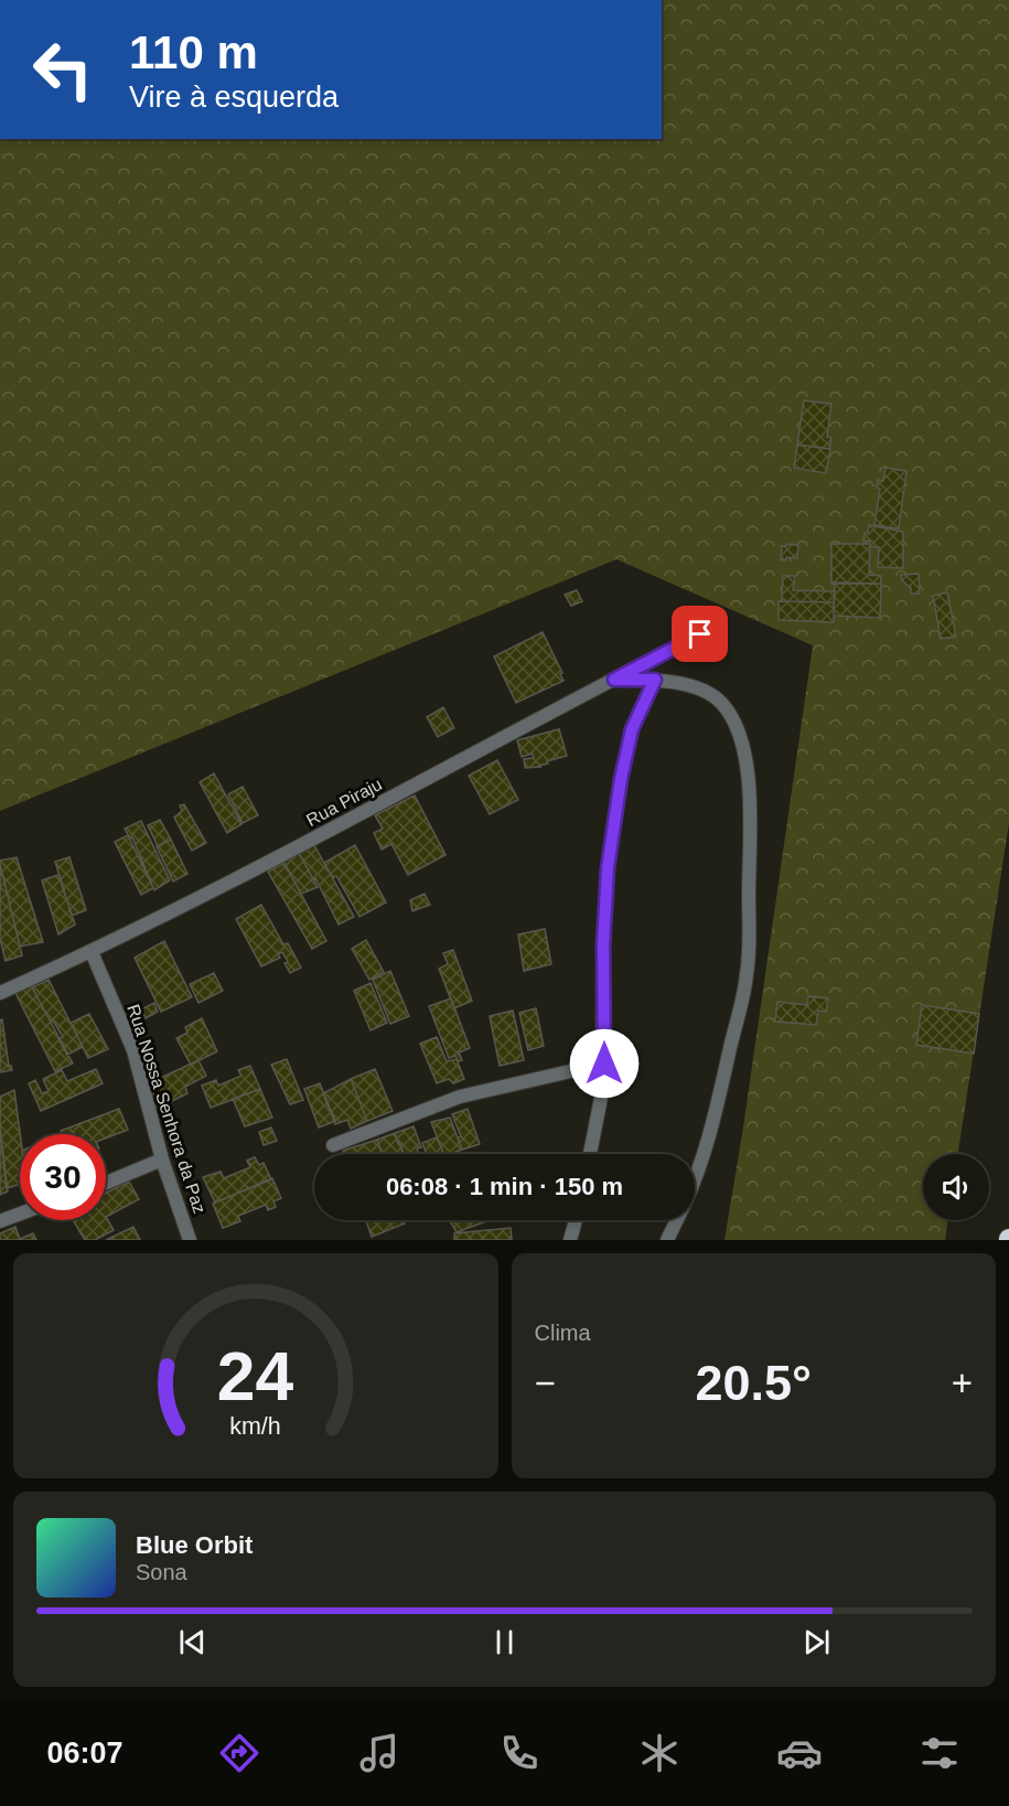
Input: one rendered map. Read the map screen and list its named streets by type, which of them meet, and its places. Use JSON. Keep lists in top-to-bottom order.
{
  "streets": {
    "street": ["Rua Piraju", "Rua Nossa Senhora da Paz"]
  },
  "crossings": [
    ["Rua Piraju", "Rua Nossa Senhora da Paz"]
  ],
  "page": {
    "turn": ["110 m", "Vire à esquerda"],
    "limit": "30",
    "trip": "06:08 · 1 min · 150 m",
    "tile": "Clima",
    "heat": ["−", "20.5°", "+"],
    "song": ["Blue Orbit", "Sona"],
    "tabs": "06:07",
    "gauge": ["24", "km/h"]
  }
}
